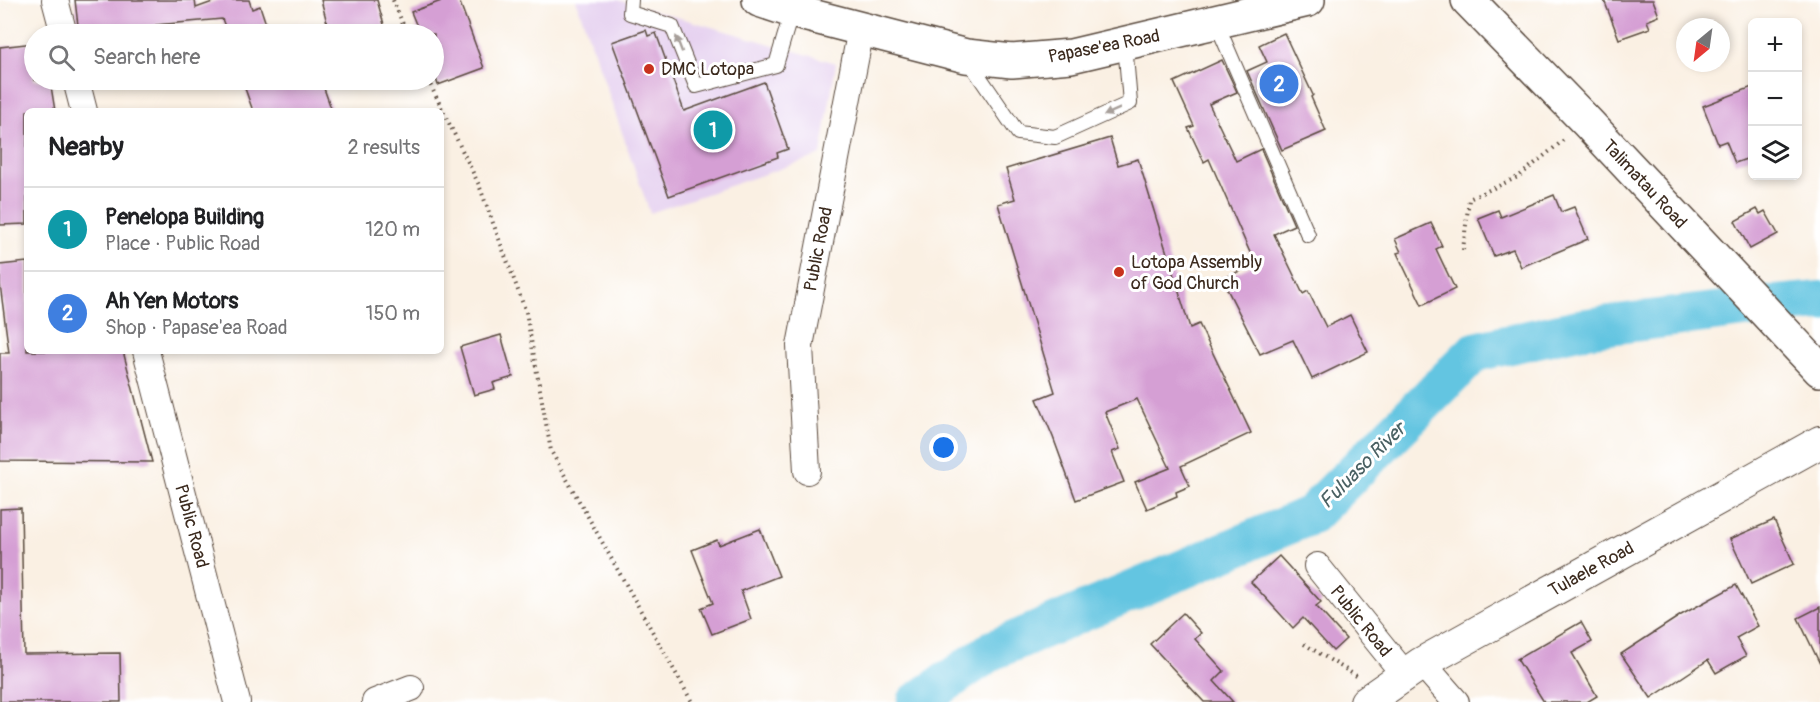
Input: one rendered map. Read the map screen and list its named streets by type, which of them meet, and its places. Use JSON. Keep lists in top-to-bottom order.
{
  "streets": {
    "main road": ["Papase'ea Road", "Talimatau Road"],
    "street": ["Public Road", "Tulaele Road"]
  },
  "crossings": [
    ["Papase'ea Road", "Public Road"],
    ["Public Road", "Tulaele Road"]
  ],
  "water": ["Fuluaso River"],
  "places": ["DMC Lotopa", "Lotopa Assembly of God Church"],
  "north": "bottom left",
  "page": {
    "map_buttons": ["+", "−"],
    "search": "Search here",
    "pins": ["2", "1"],
    "heading": ["Nearby", "2 results"],
    "list": [
      {
        "mark": "1",
        "name": "Penelopa Building",
        "note": "Place · Public Road",
        "value": "120 m"
      },
      {
        "mark": "2",
        "name": "Ah Yen Motors",
        "note": "Shop · Papase'ea Road",
        "value": "150 m"
      }
    ]
  }
}
